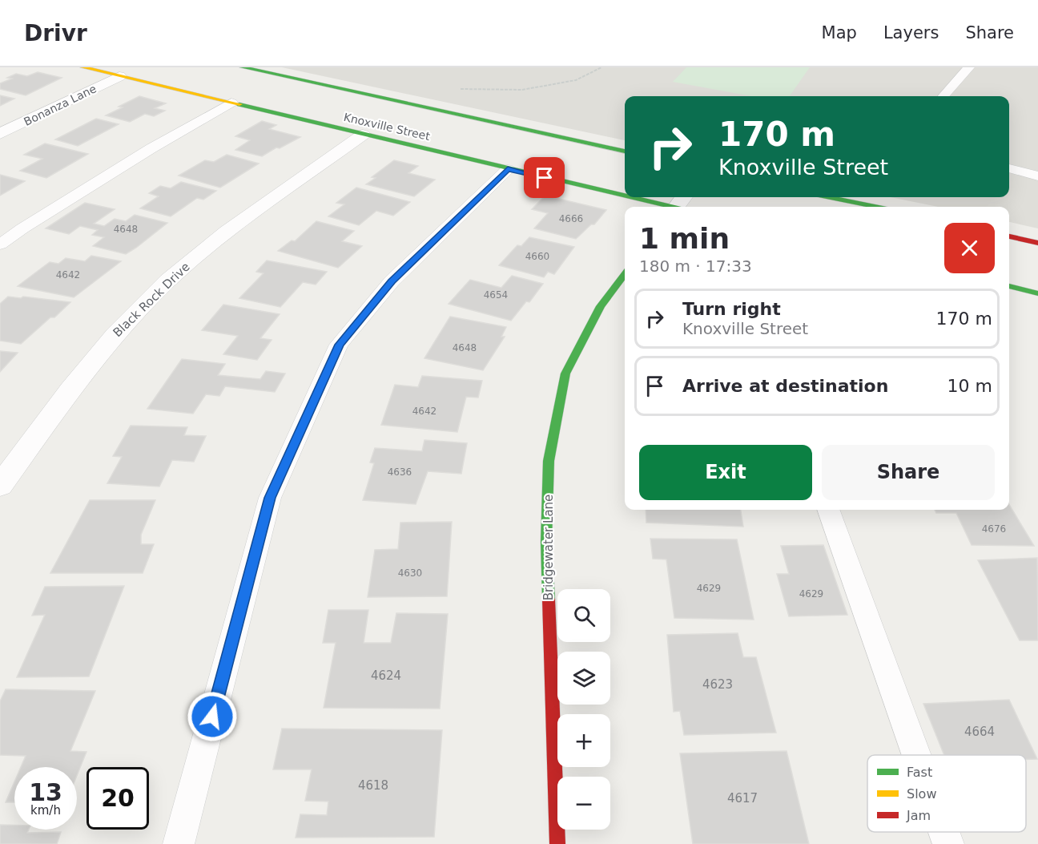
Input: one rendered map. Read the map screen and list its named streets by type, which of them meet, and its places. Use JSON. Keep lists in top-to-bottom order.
{
  "streets": {
    "street": [
      "Bonanza Lane",
      "Knoxville Street",
      "Black Rock Drive",
      "Bridgewater Lane"
    ]
  },
  "crossings": [
    ["Bonanza Lane", "Knoxville Street"],
    ["Knoxville Street", "Black Rock Drive"]
  ],
  "house_numbers": [
    "4666",
    "4648",
    "4660",
    "4642",
    "4654",
    "4648",
    "4642",
    "4636",
    "4676",
    "4630",
    "4629",
    "4629",
    "4624",
    "4623",
    "4664",
    "4618",
    "4617"
  ],
  "legend": ["Fast", "Slow", "Jam"],
  "page": {
    "header": "Drivr",
    "nav": ["Map", "Layers", "Share"],
    "turn": ["170 m", "Knoxville Street"],
    "heading": ["1 min", "180 m · 17:33"],
    "list": [
      {
        "name": "Turn right",
        "note": "Knoxville Street",
        "value": "170 m"
      },
      {
        "name": "Arrive at destination",
        "value": "10 m"
      }
    ],
    "buttons": ["Exit", "Share"],
    "map_buttons": ["+", "−"],
    "speed": "13 km/h",
    "limit": "20"
  }
}
